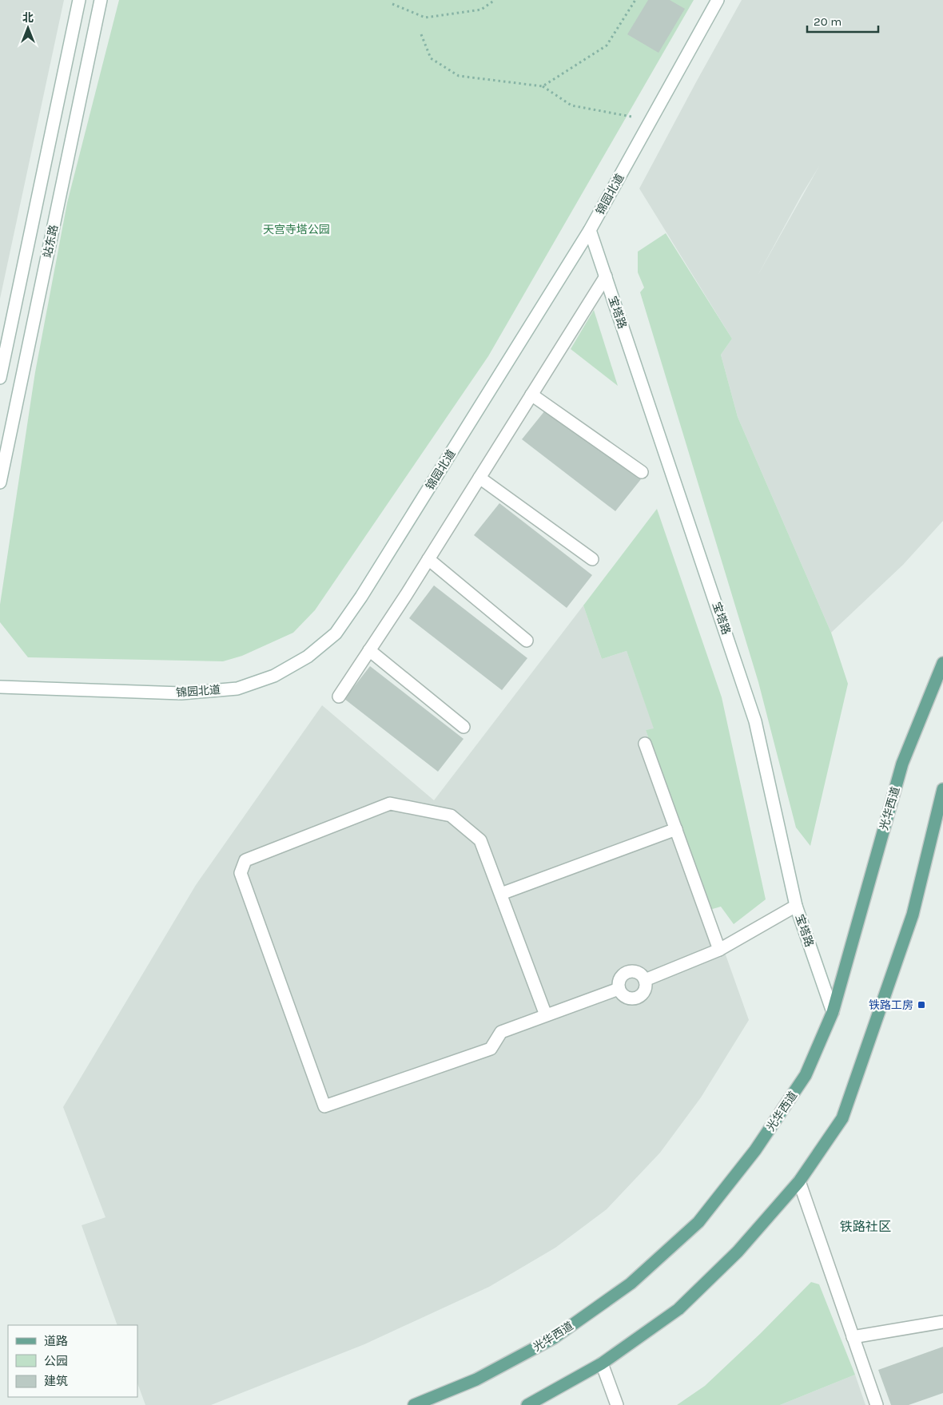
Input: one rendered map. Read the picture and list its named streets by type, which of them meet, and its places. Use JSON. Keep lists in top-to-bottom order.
{
  "streets": {
    "main road": ["光华西道"],
    "street": ["锦园北道", "站东路", "宝塔路"]
  },
  "crossings": [
    ["锦园北道", "宝塔路"],
    ["宝塔路", "光华西道"]
  ],
  "districts": ["铁路社区"],
  "parks": ["天宫寺塔公园"],
  "places": {
    "transit": ["铁路工房"]
  },
  "legend": ["道路", "公园", "建筑"],
  "scale_bar": "20 m",
  "north": "top"
}
